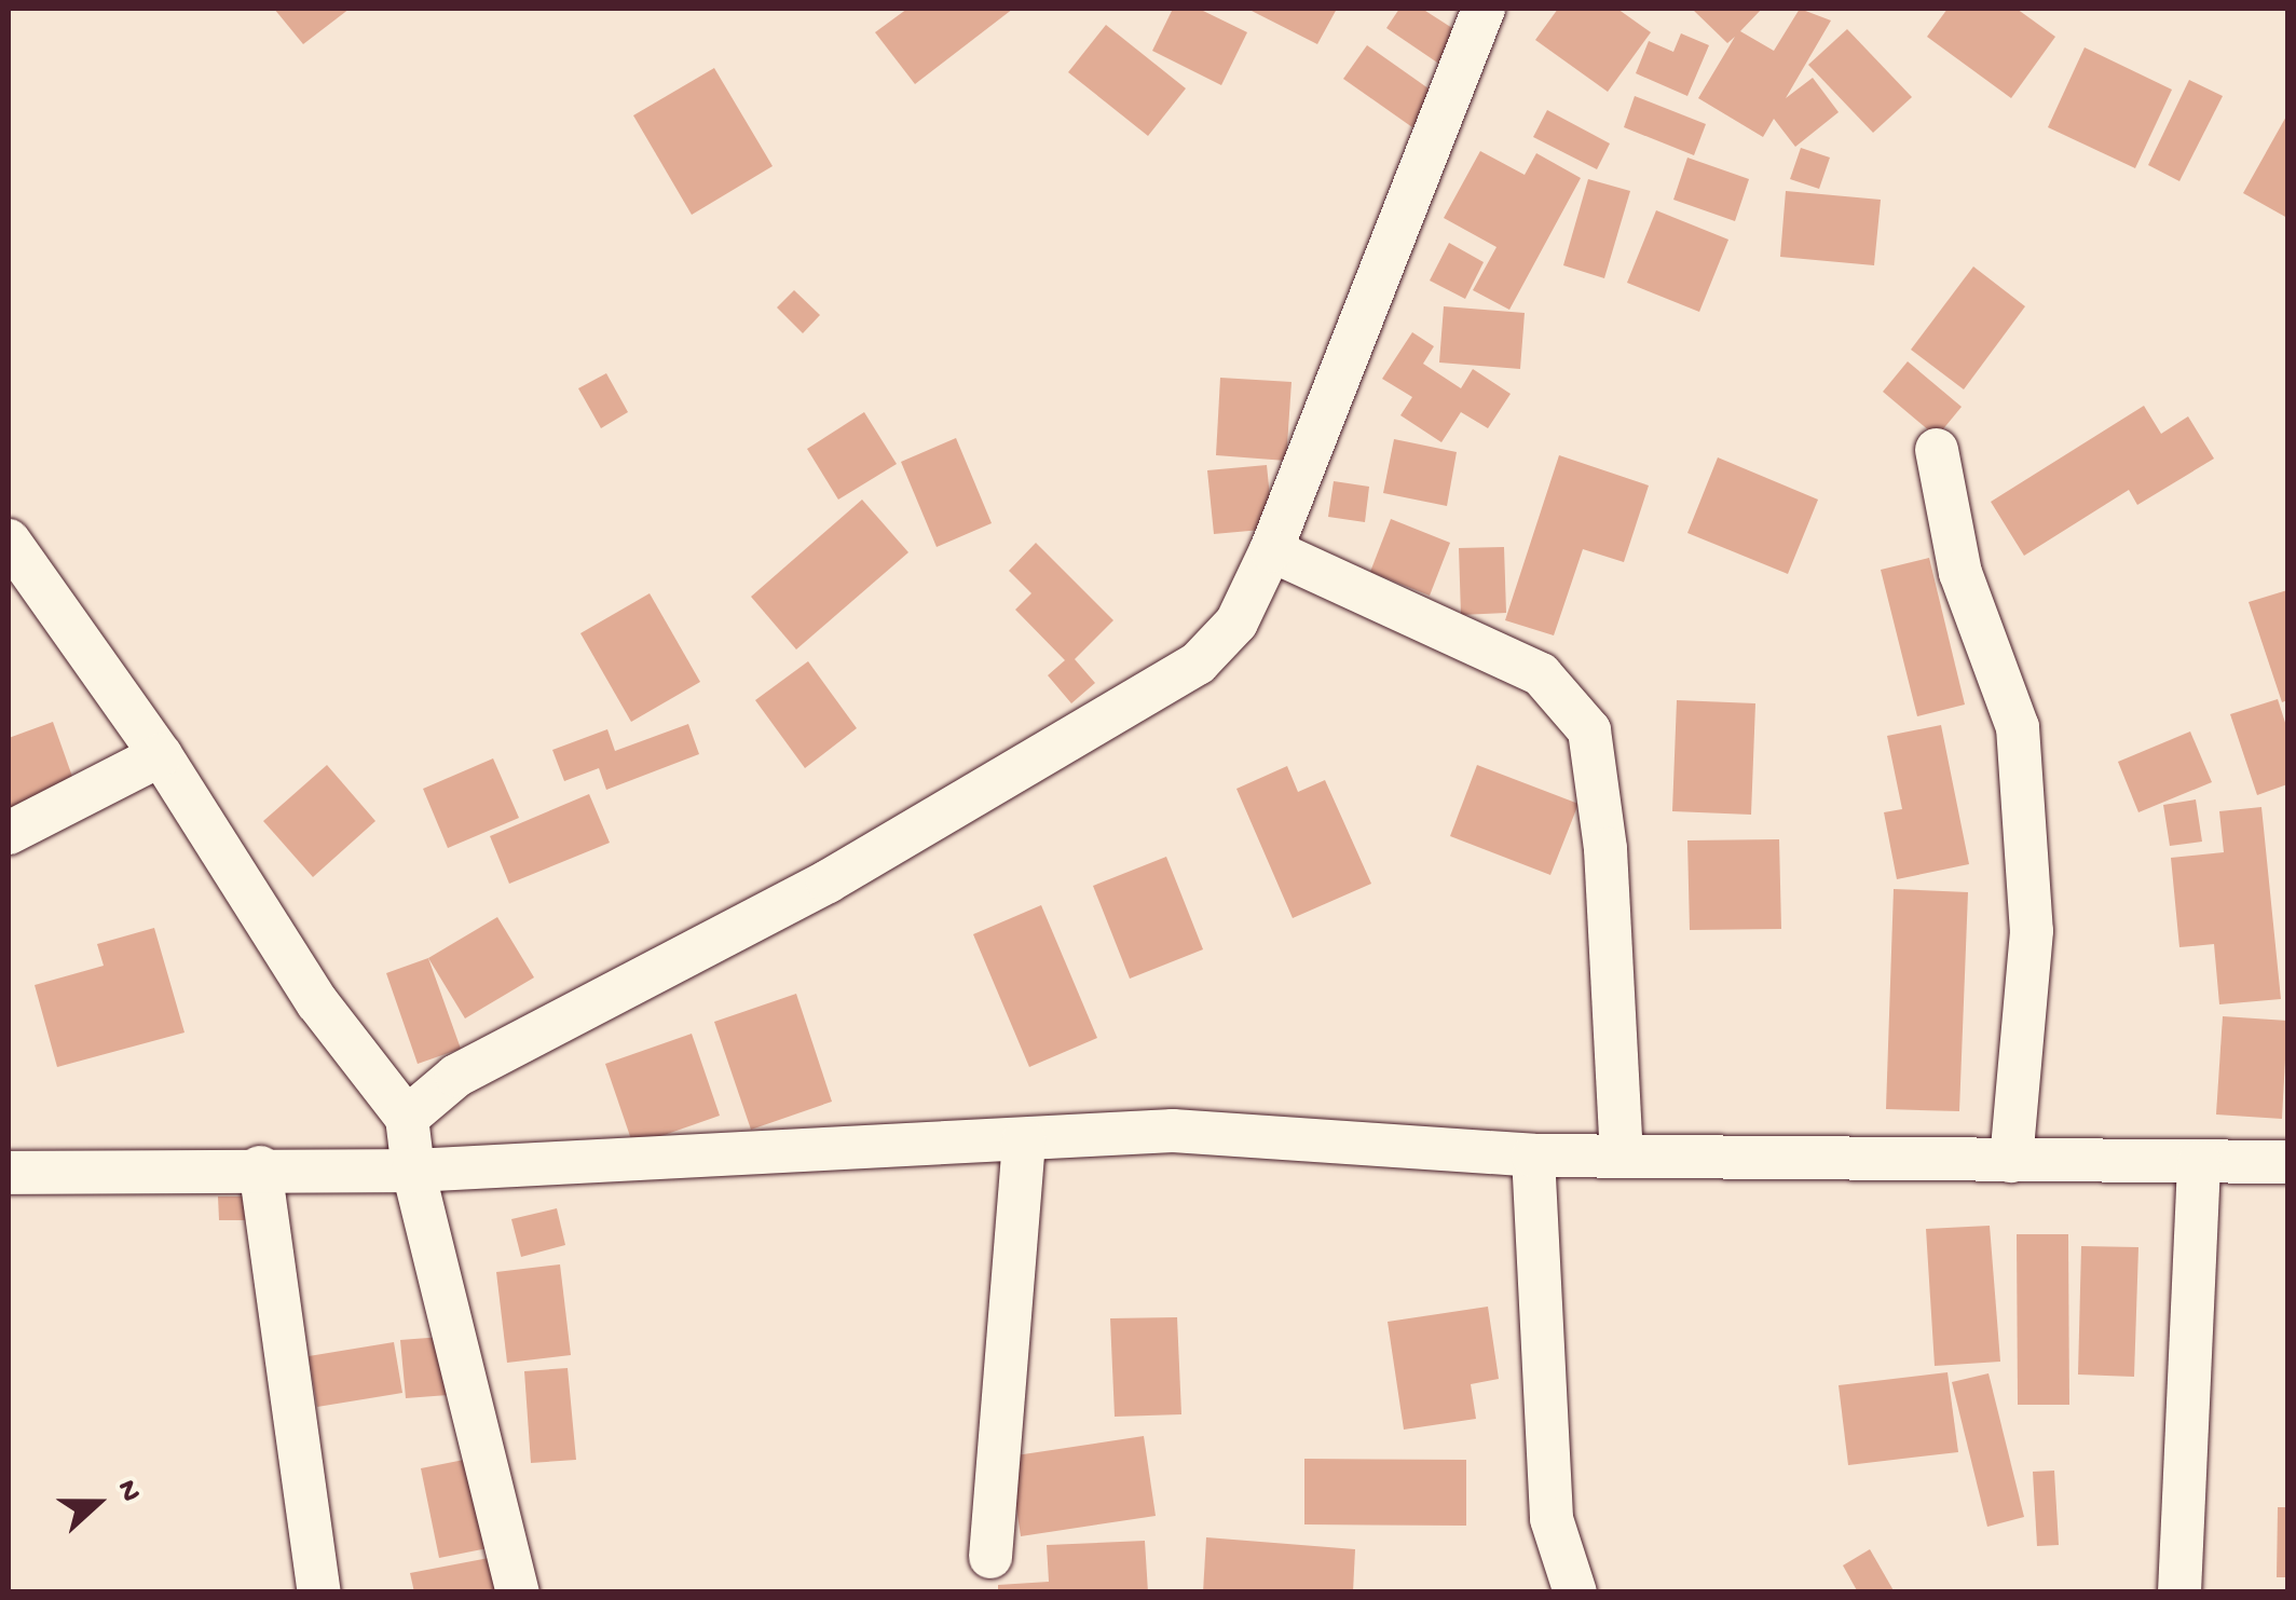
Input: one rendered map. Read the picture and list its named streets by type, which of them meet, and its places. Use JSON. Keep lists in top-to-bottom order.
{
  "north": "right"
}
